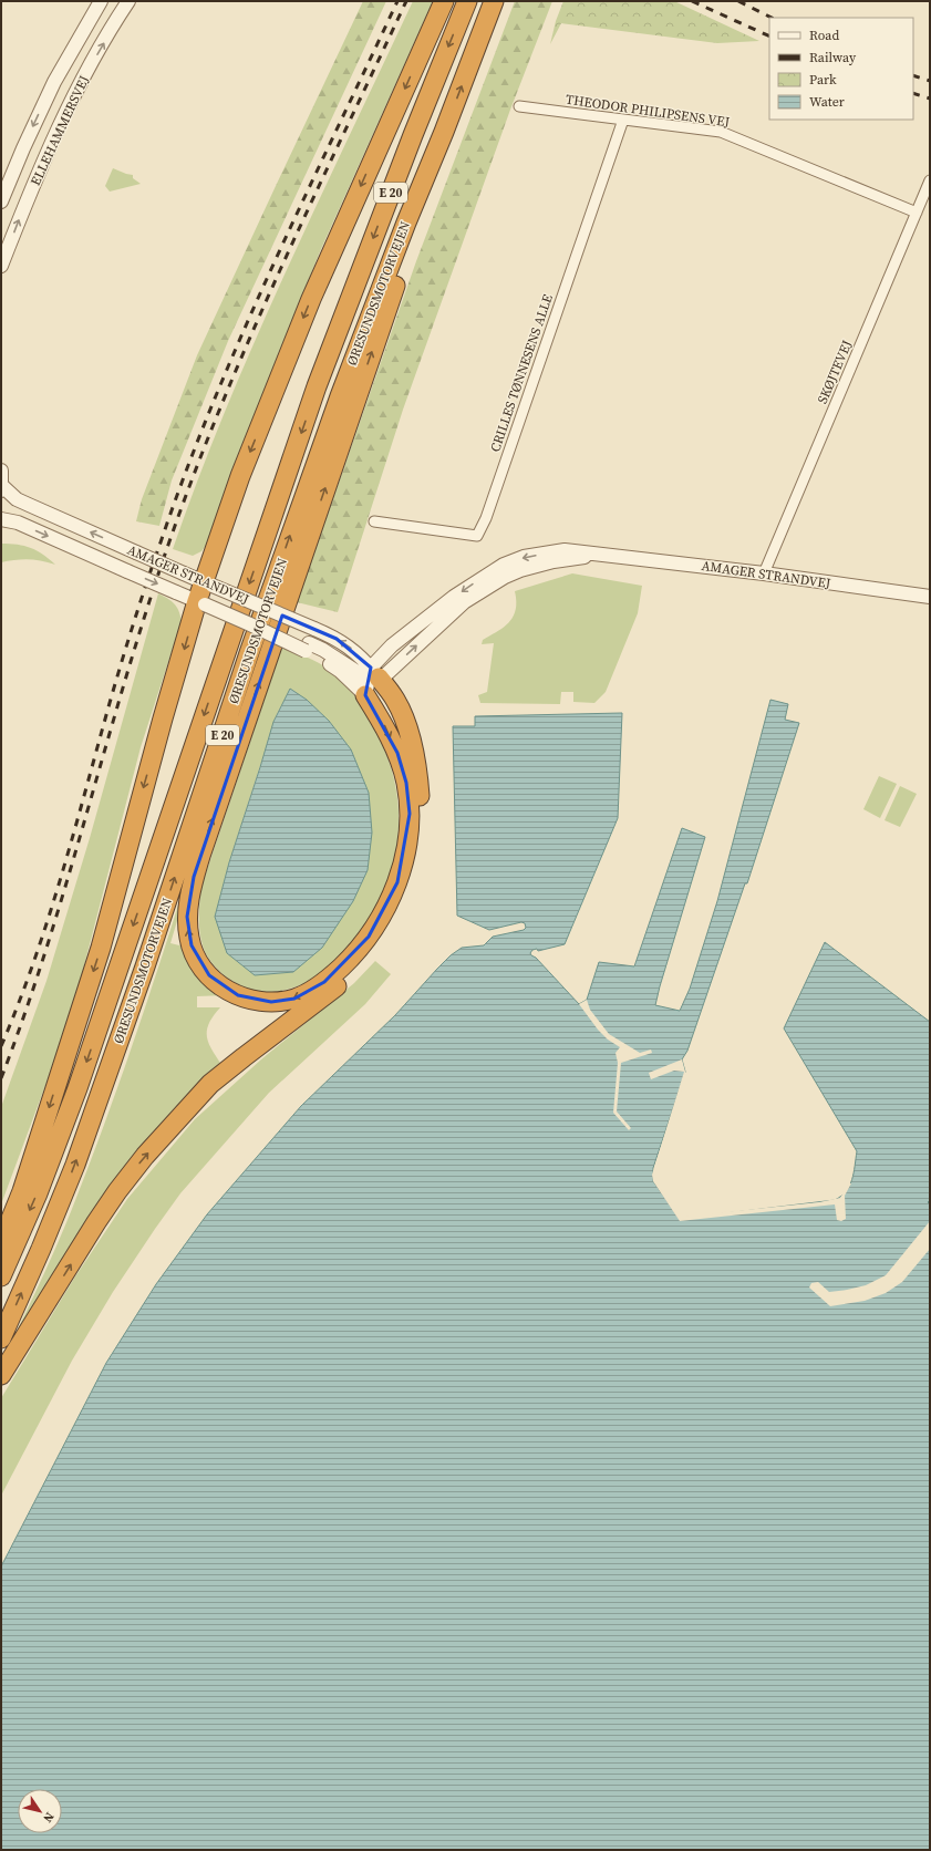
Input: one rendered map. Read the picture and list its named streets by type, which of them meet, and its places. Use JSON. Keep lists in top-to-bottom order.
{
  "streets": {
    "highway": ["E 20", "ØRESUNDSMOTORVEJEN"],
    "street": [
      "THEODOR PHILIPSENS VEJ",
      "ELLEHAMMERSVEJ",
      "SKØJTEVEJ",
      "CRILLES TØNNESENS ALLE",
      "AMAGER STRANDVEJ"
    ]
  },
  "crossings": [
    ["THEODOR PHILIPSENS VEJ", "SKØJTEVEJ"],
    ["THEODOR PHILIPSENS VEJ", "CRILLES TØNNESENS ALLE"],
    ["SKØJTEVEJ", "AMAGER STRANDVEJ"]
  ],
  "legend": [
    "Road",
    "Railway",
    "Park",
    "Water"
  ],
  "north": "bottom right"
}
